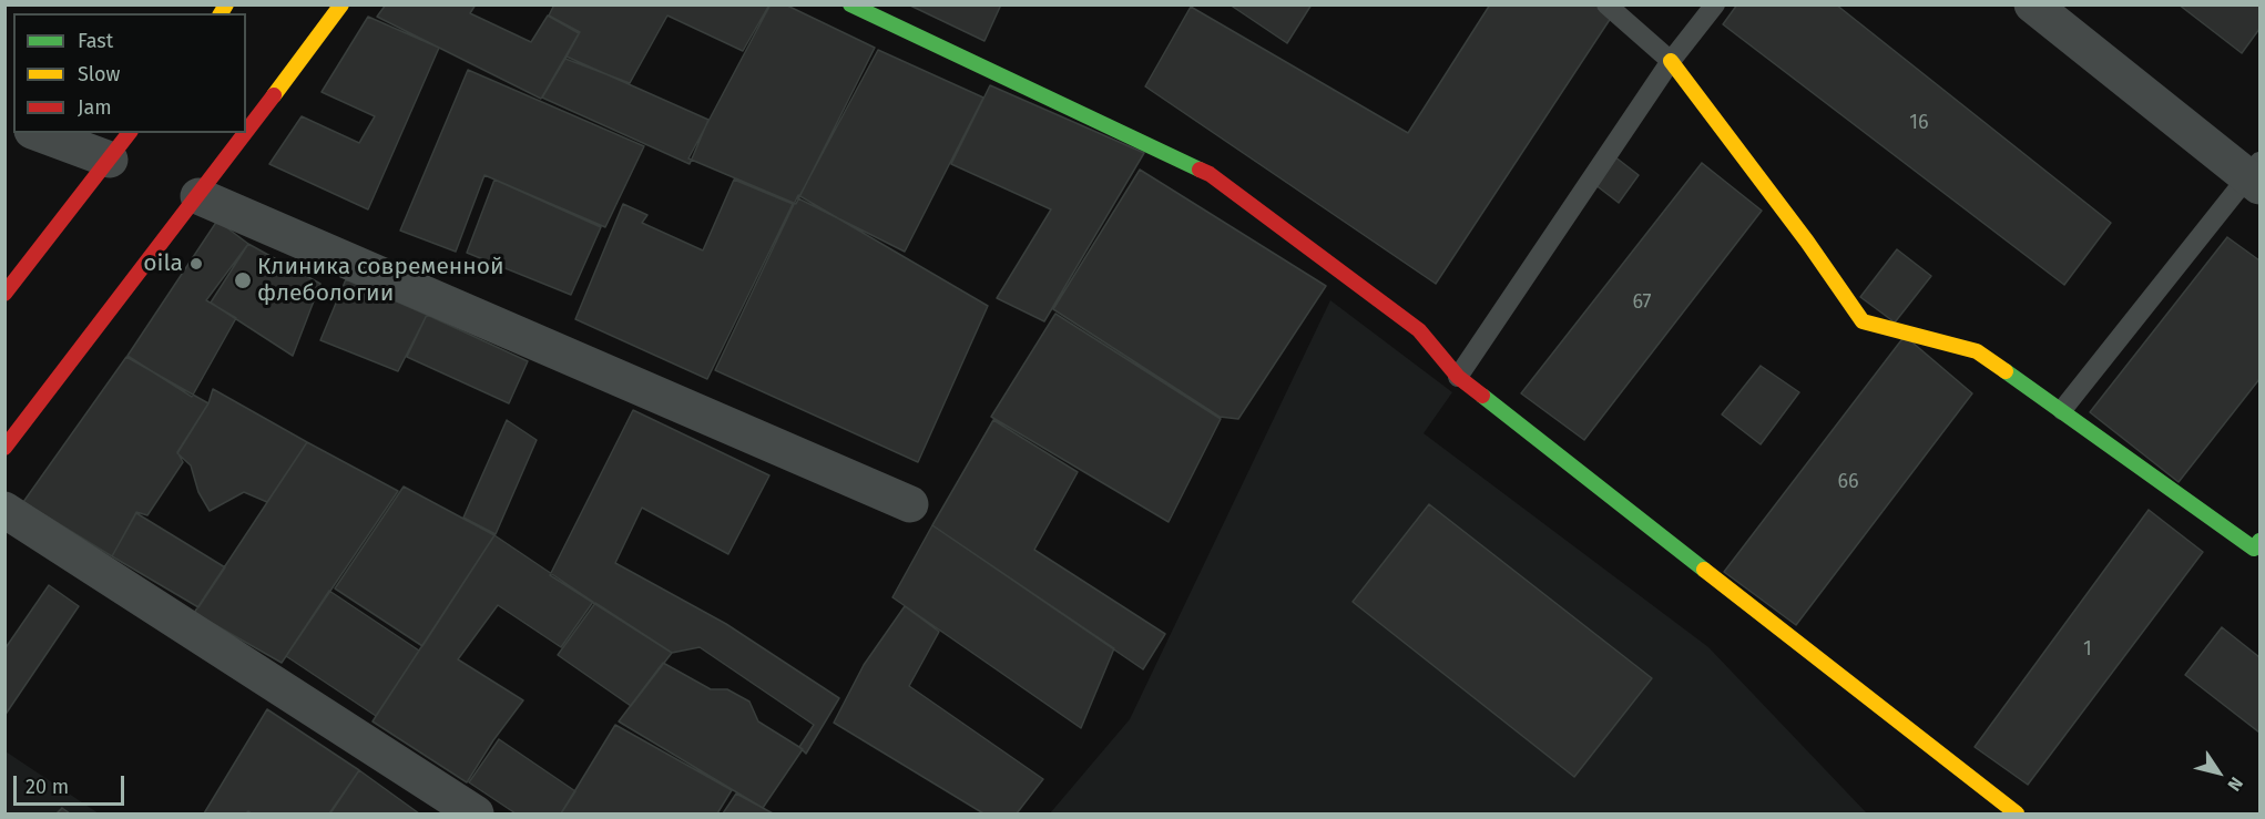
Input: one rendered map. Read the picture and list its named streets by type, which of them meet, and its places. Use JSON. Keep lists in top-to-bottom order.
{
  "places": ["oila", "Клиника современной флебологии"],
  "house_numbers": [
    "16",
    "67",
    "66",
    "1"
  ],
  "legend": ["Fast", "Slow", "Jam"],
  "scale_bar": "20 m",
  "north": "bottom right"
}
